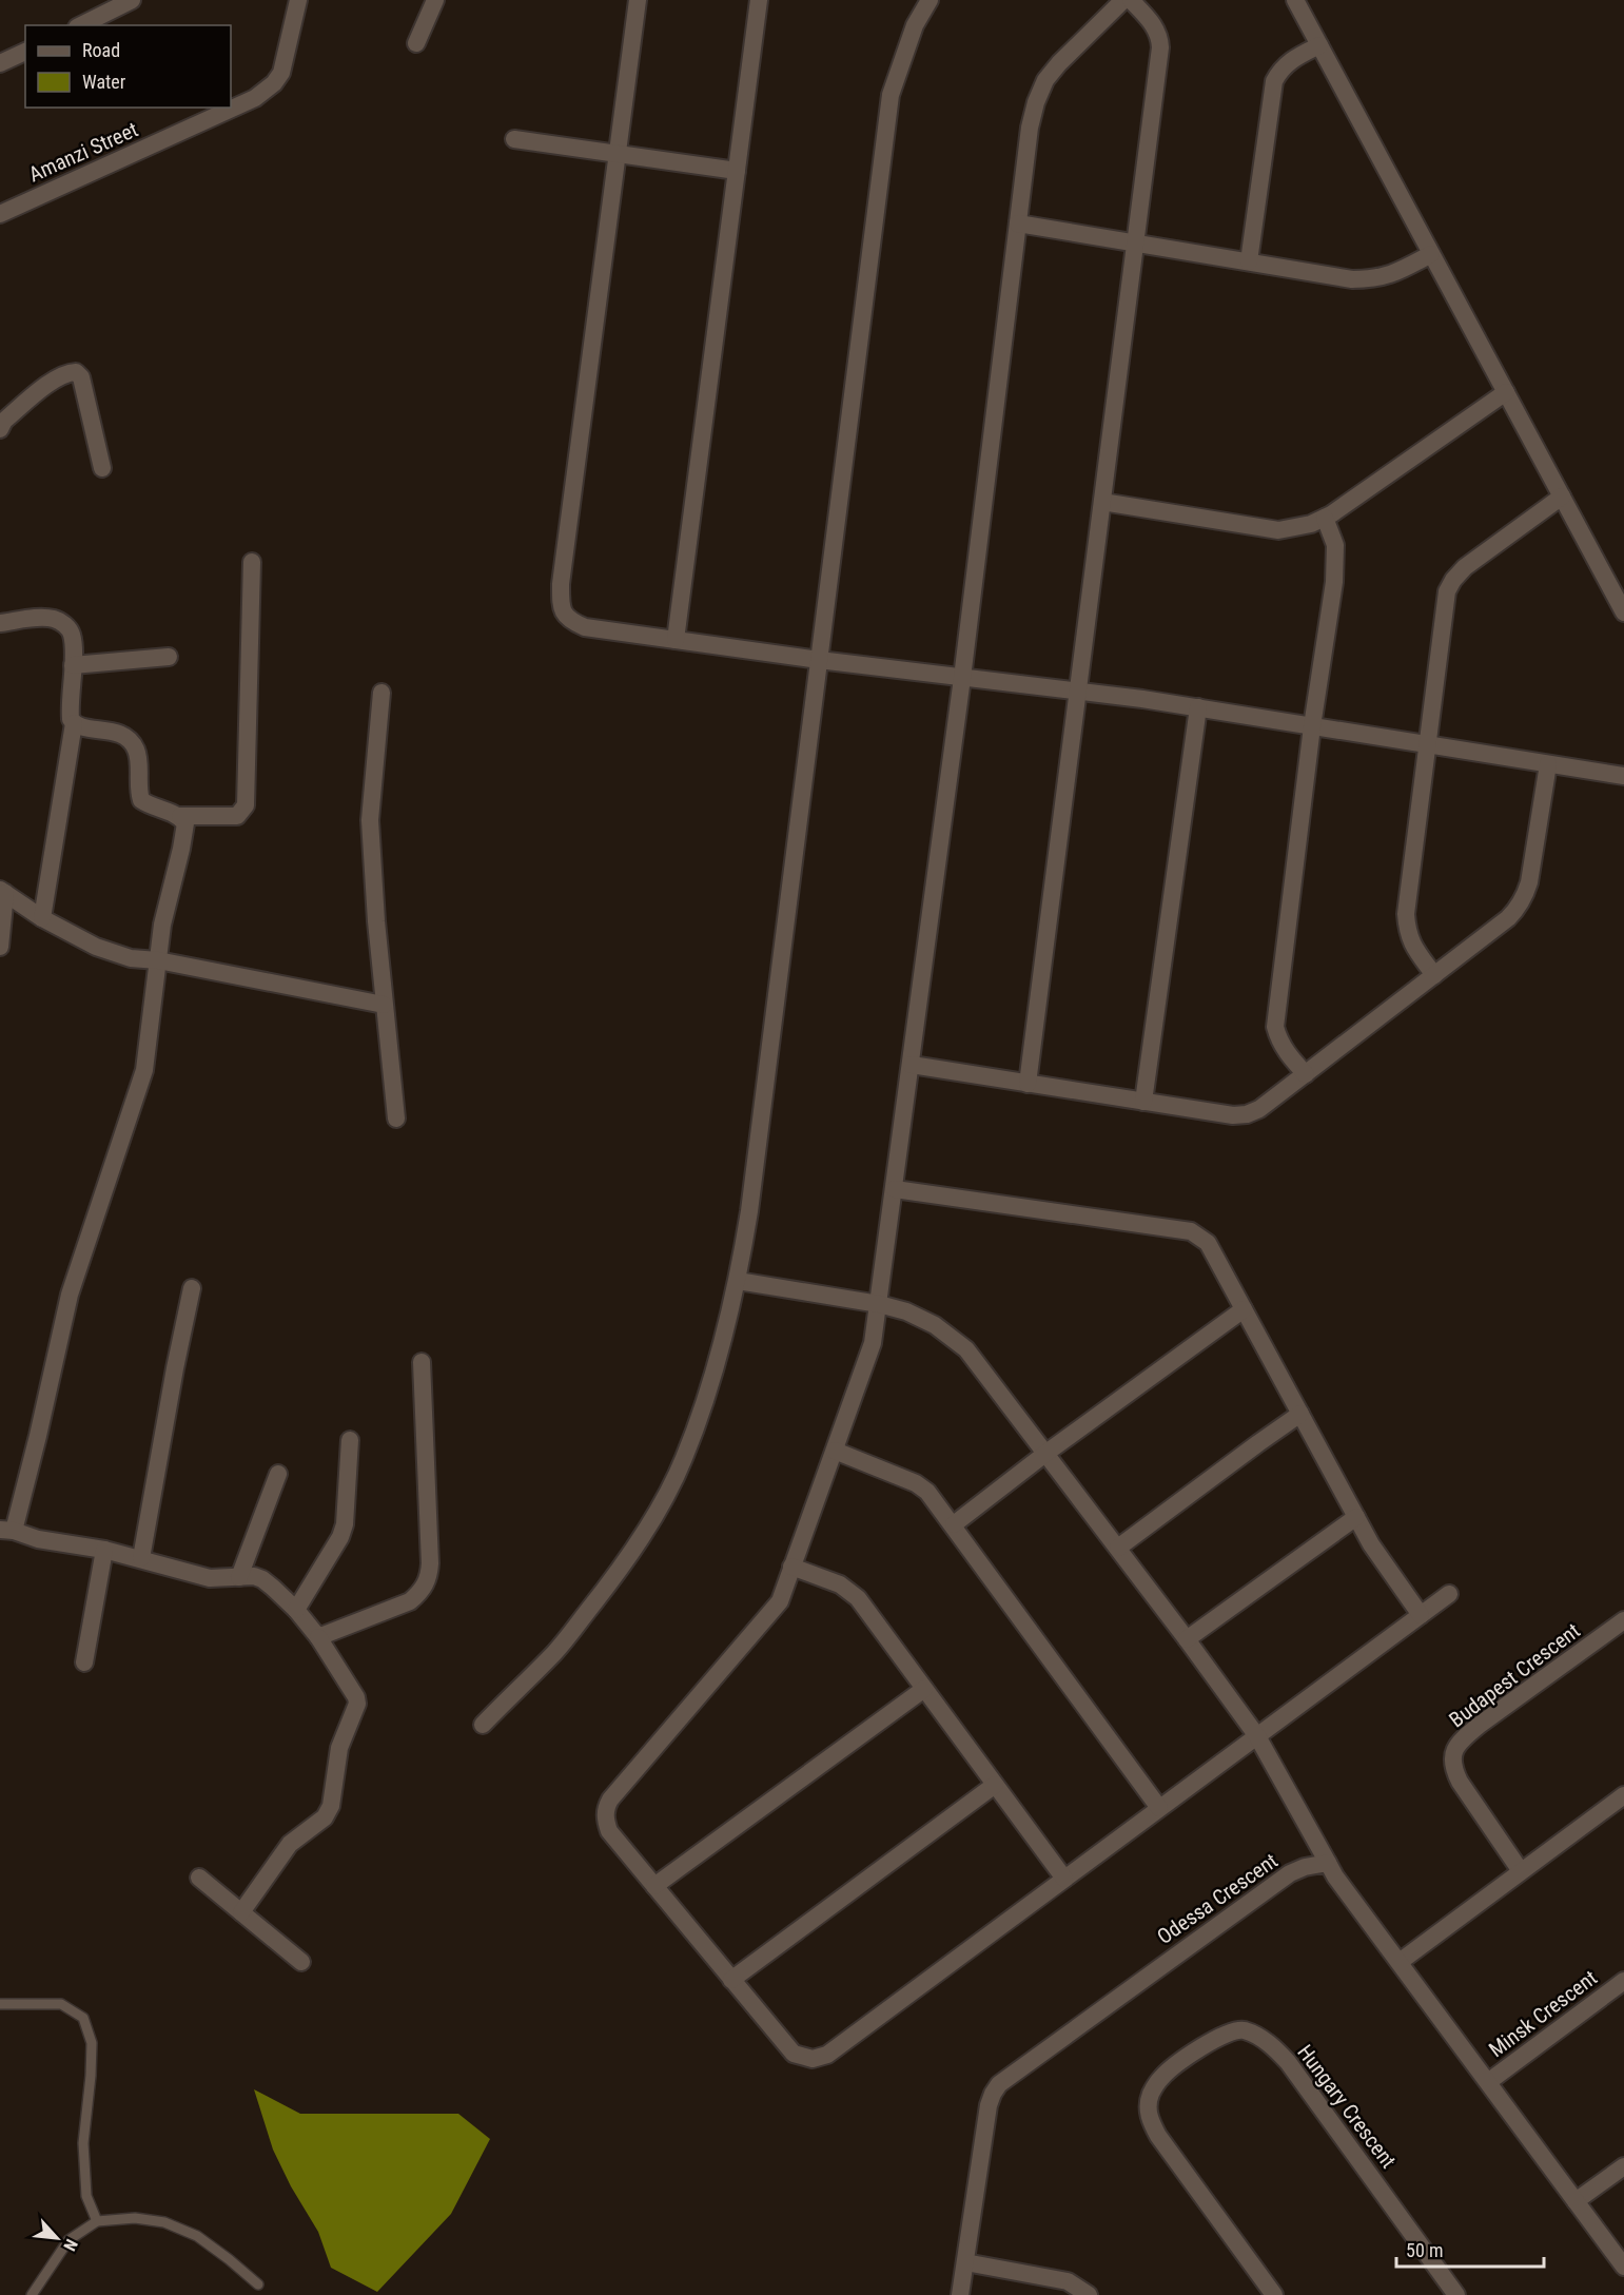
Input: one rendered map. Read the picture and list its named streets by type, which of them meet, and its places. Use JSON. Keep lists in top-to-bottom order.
{
  "streets": {
    "street": [
      "Amanzi Street",
      "Budapest Crescent",
      "Odessa Crescent",
      "Minsk Crescent",
      "Hungary Crescent"
    ]
  },
  "legend": ["Road", "Water"],
  "scale_bar": "50 m",
  "north": "bottom right"
}
